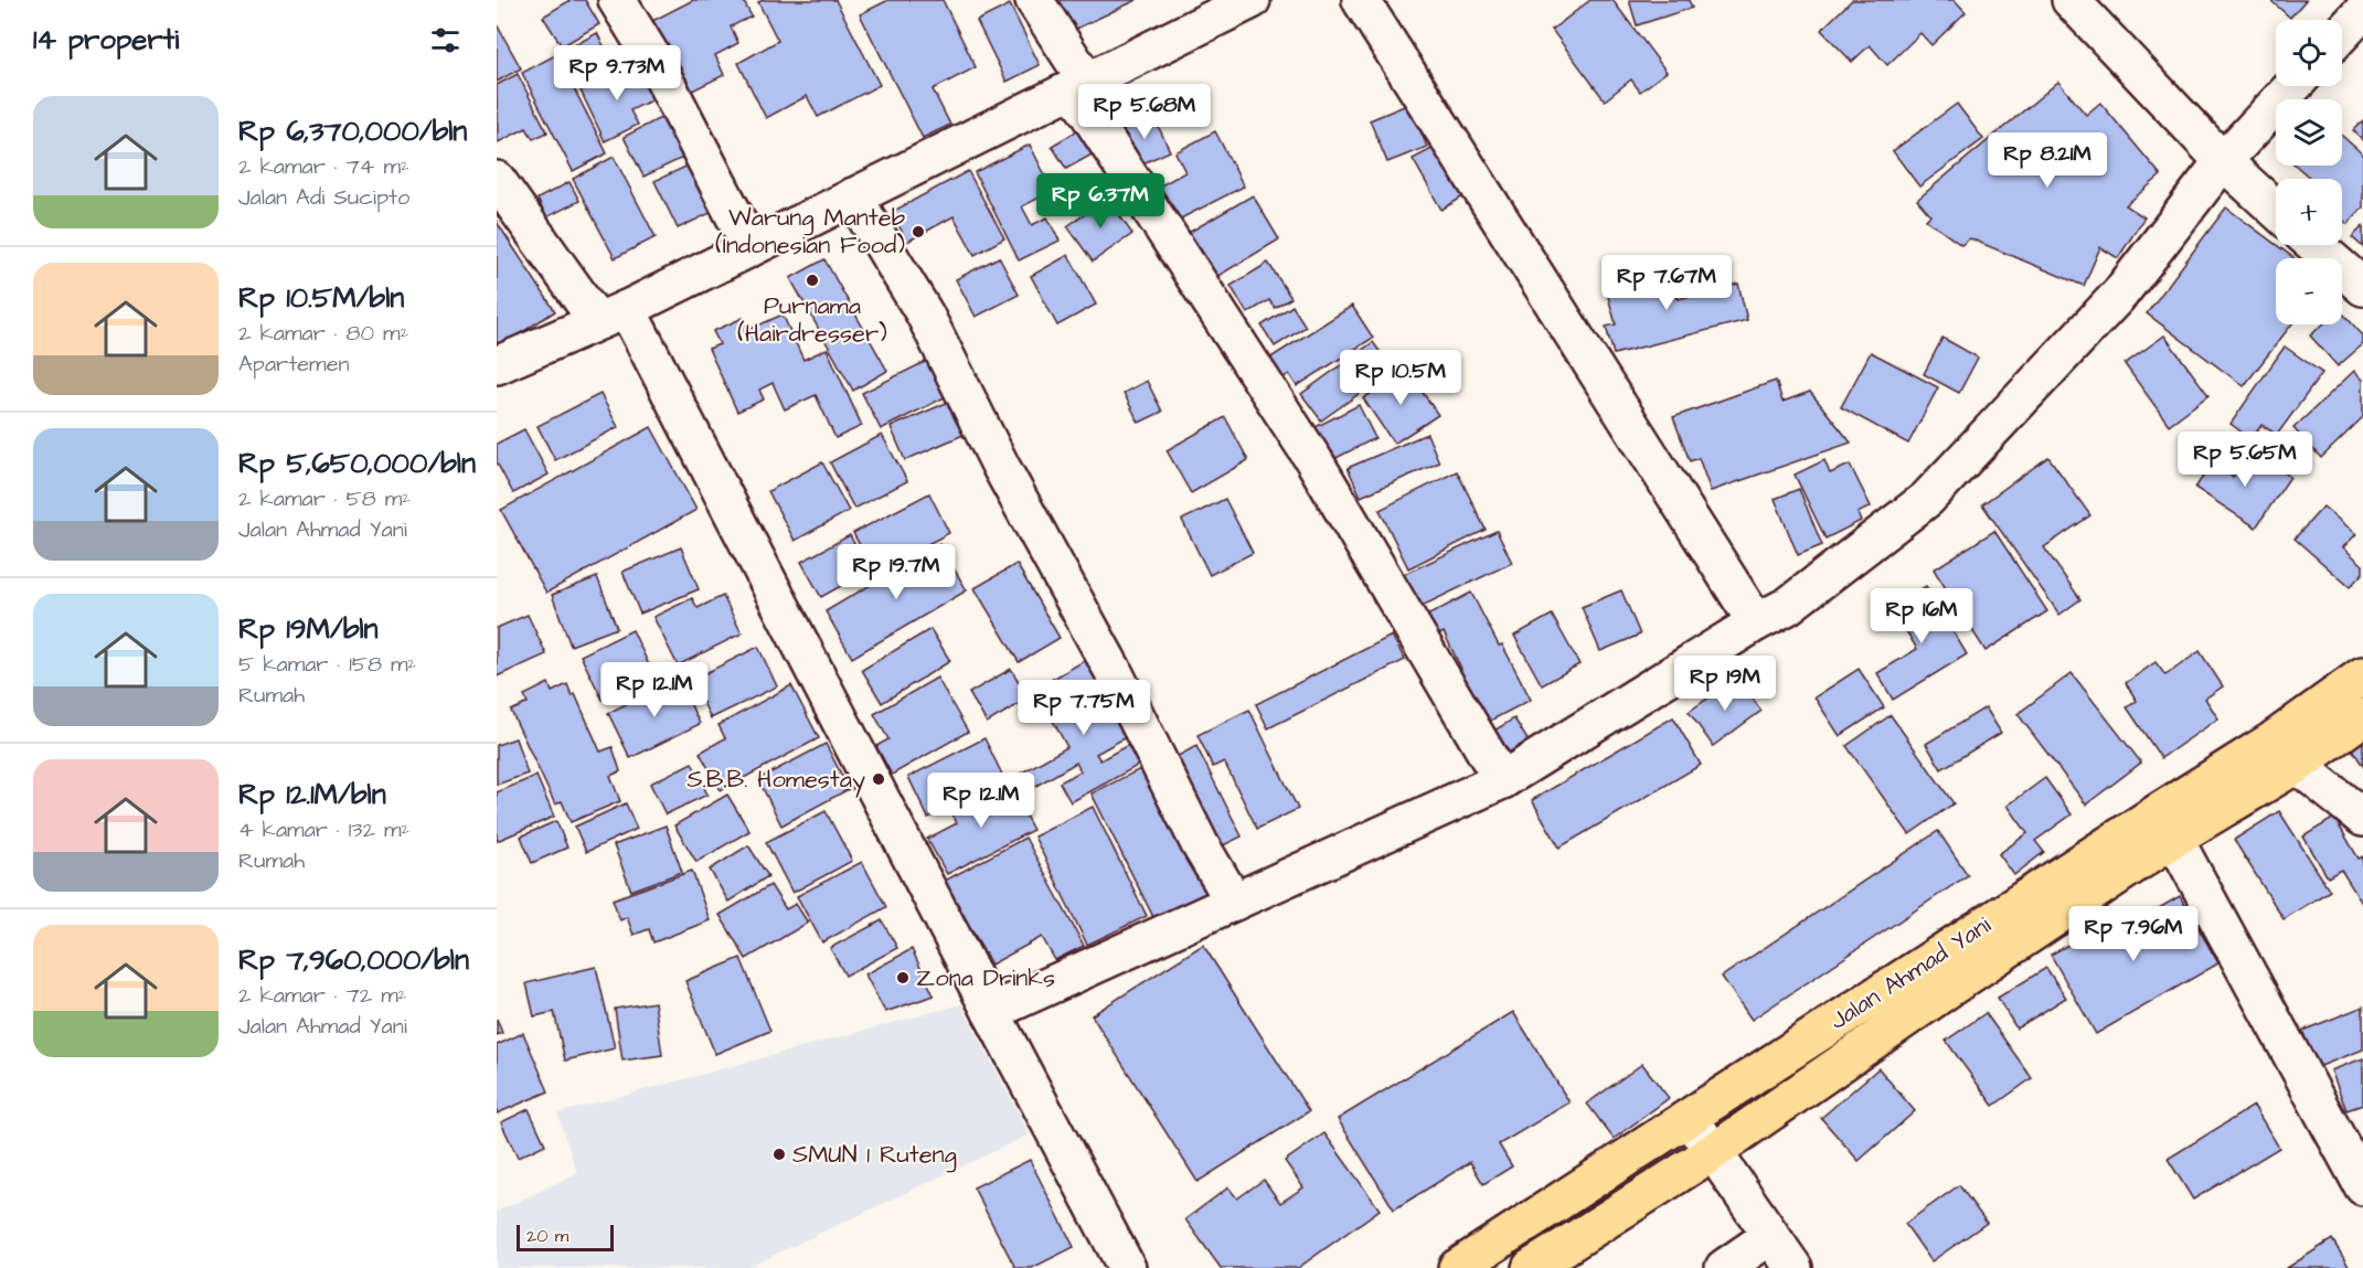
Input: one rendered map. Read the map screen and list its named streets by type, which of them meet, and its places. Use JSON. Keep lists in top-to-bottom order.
{
  "streets": {
    "highway": ["Jalan Ahmad Yani"]
  },
  "places": [
    "Warung Manteb (Indonesian Food)",
    "Purnama (Hairdresser)",
    "S.B.B. Homestay",
    "Zona Drinks",
    "SMUN 1 Ruteng"
  ],
  "scale_bar": "20 m",
  "page": {
    "heading": "14 properti",
    "map_buttons": ["+", "−"],
    "price": [
      "Rp 9.73M",
      "Rp 5.68M",
      "Rp 8.21M",
      "Rp 6.37M",
      "Rp 7.67M",
      "Rp 10.5M",
      "Rp 5.65M",
      "Rp 19.7M",
      "Rp 16M",
      "Rp 19M",
      "Rp 12.1M",
      "Rp 7.75M",
      "Rp 12.1M",
      "Rp 7.96M"
    ],
    "list": [
      {
        "name": "Rp 6,370,000/bln",
        "note": "2 kamar · 74 m² · Jalan Adi Sucipto"
      },
      {
        "name": "Rp 10.5M/bln",
        "note": "2 kamar · 80 m² · Apartemen"
      },
      {
        "name": "Rp 5,650,000/bln",
        "note": "2 kamar · 58 m² · Jalan Ahmad Yani"
      },
      {
        "name": "Rp 19M/bln",
        "note": "5 kamar · 158 m² · Rumah"
      },
      {
        "name": "Rp 12.1M/bln",
        "note": "4 kamar · 132 m² · Rumah"
      },
      {
        "name": "Rp 7,960,000/bln",
        "note": "2 kamar · 72 m² · Jalan Ahmad Yani"
      }
    ],
    "scale": "20 m"
  }
}
